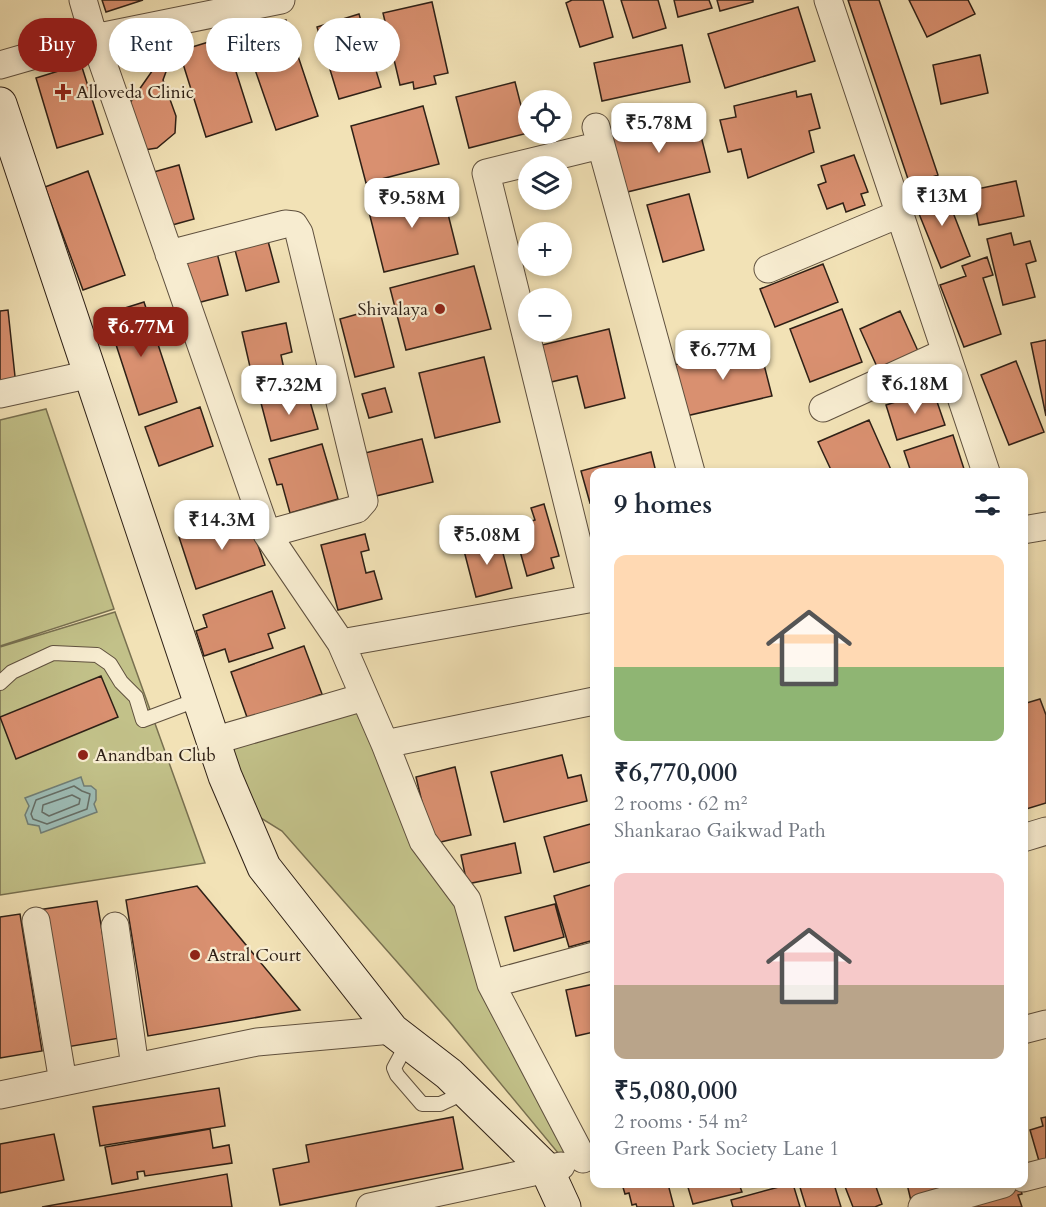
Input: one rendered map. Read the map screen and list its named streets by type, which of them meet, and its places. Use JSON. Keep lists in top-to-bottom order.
{
  "places": {
    "health": ["Alloveda Clinic"],
    "other": ["Shivalaya", "Anandban Club", "Astral Court"]
  },
  "page": {
    "chip": [
      "Buy",
      "Rent",
      "Filters",
      "New"
    ],
    "map_buttons": ["+", "−"],
    "price": [
      "₹5.78M",
      "₹13M",
      "₹9.58M",
      "₹6.77M",
      "₹6.77M",
      "₹6.18M",
      "₹7.32M",
      "₹14.3M",
      "₹5.08M"
    ],
    "heading": "9 homes",
    "list": [
      {
        "name": "₹6,770,000",
        "note": "2 rooms · 62 m² · Shankarao Gaikwad Path"
      },
      {
        "name": "₹5,080,000",
        "note": "2 rooms · 54 m² · Green Park Society Lane 1"
      }
    ]
  }
}
